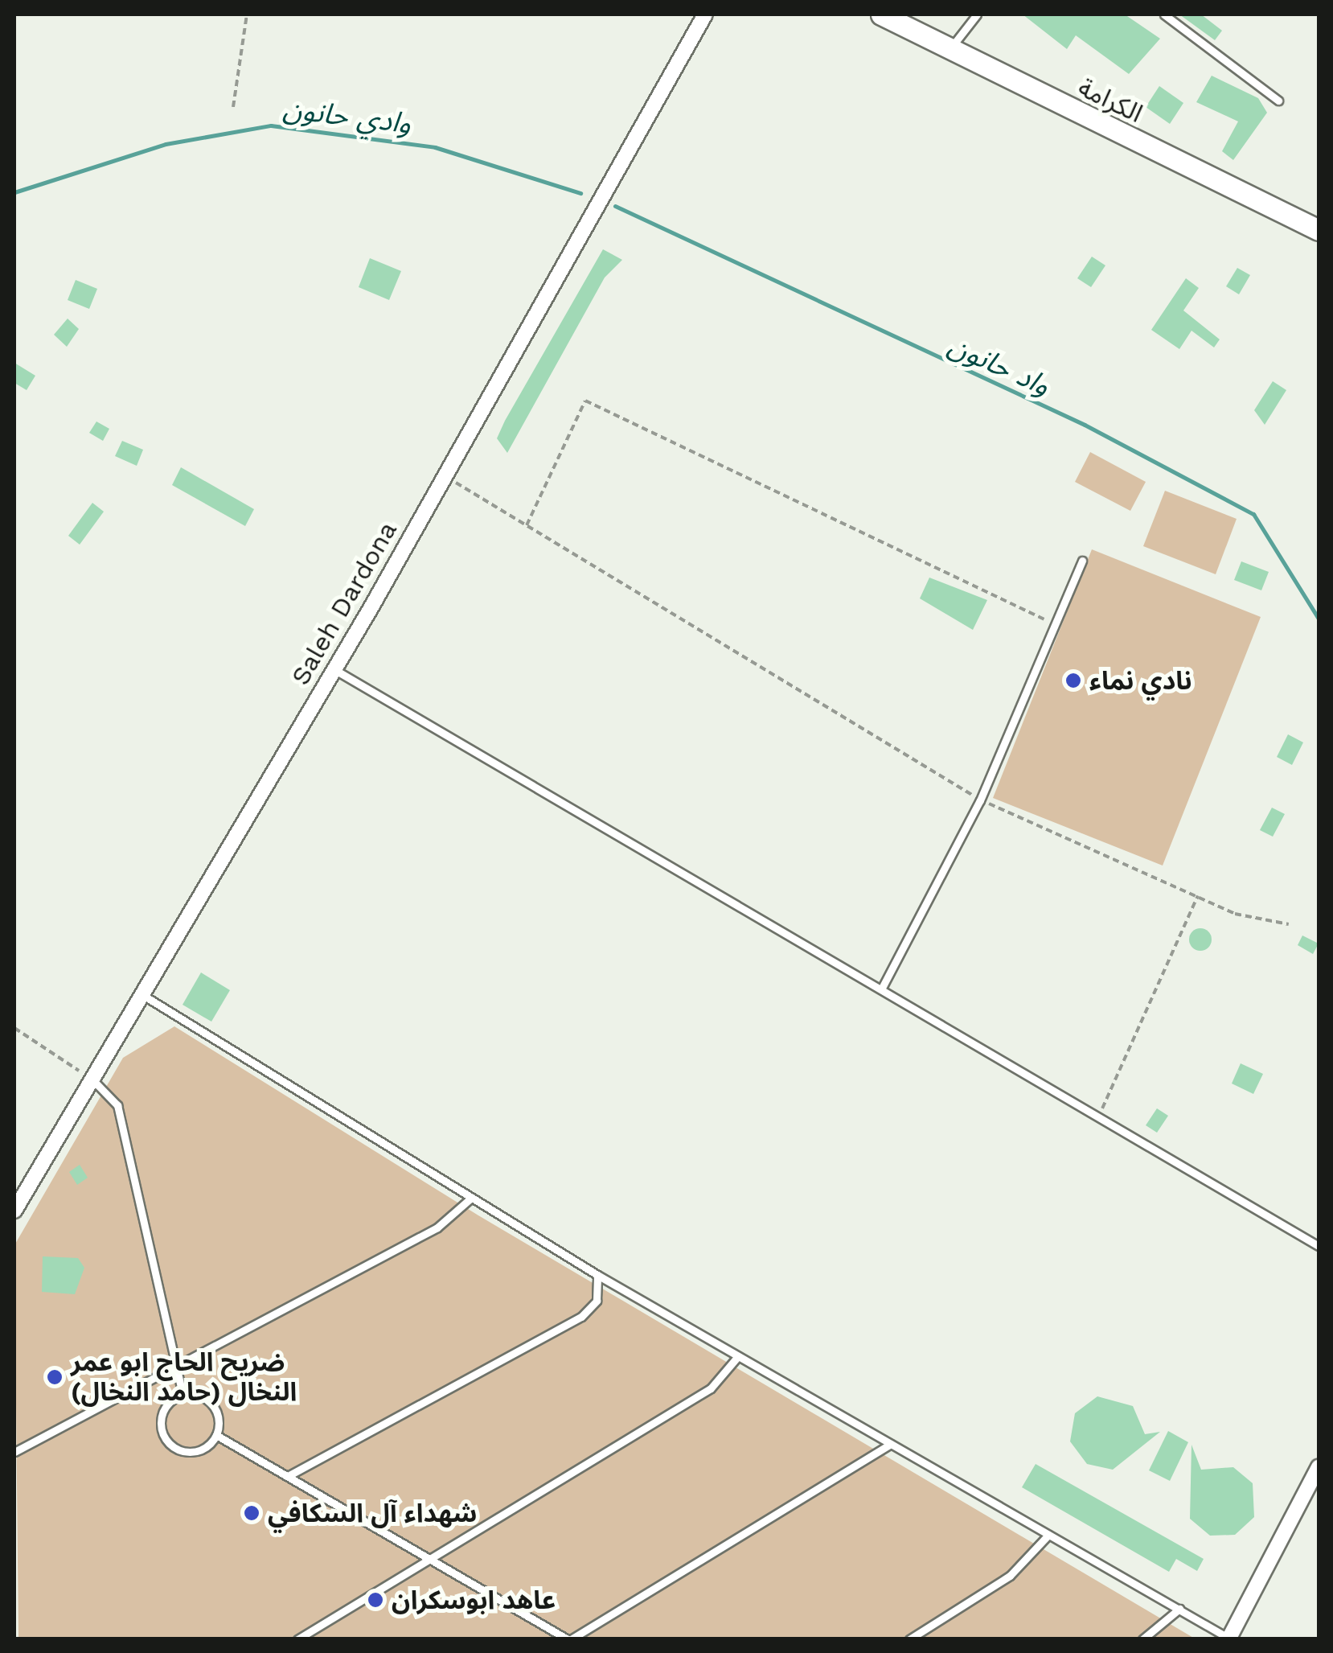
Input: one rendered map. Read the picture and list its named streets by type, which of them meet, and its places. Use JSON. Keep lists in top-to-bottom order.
{
  "streets": {
    "main road": ["الكرامة"],
    "street": ["Saleh Dardona"]
  },
  "water": ["وادي حانون", "واد حانون"],
  "places": [
    "نادي نماء",
    "ضريح الحاج ابو عمر النخال (حامد النخال)",
    "شهداء آل السكافي",
    "عاهد ابوسكران"
  ]
}
